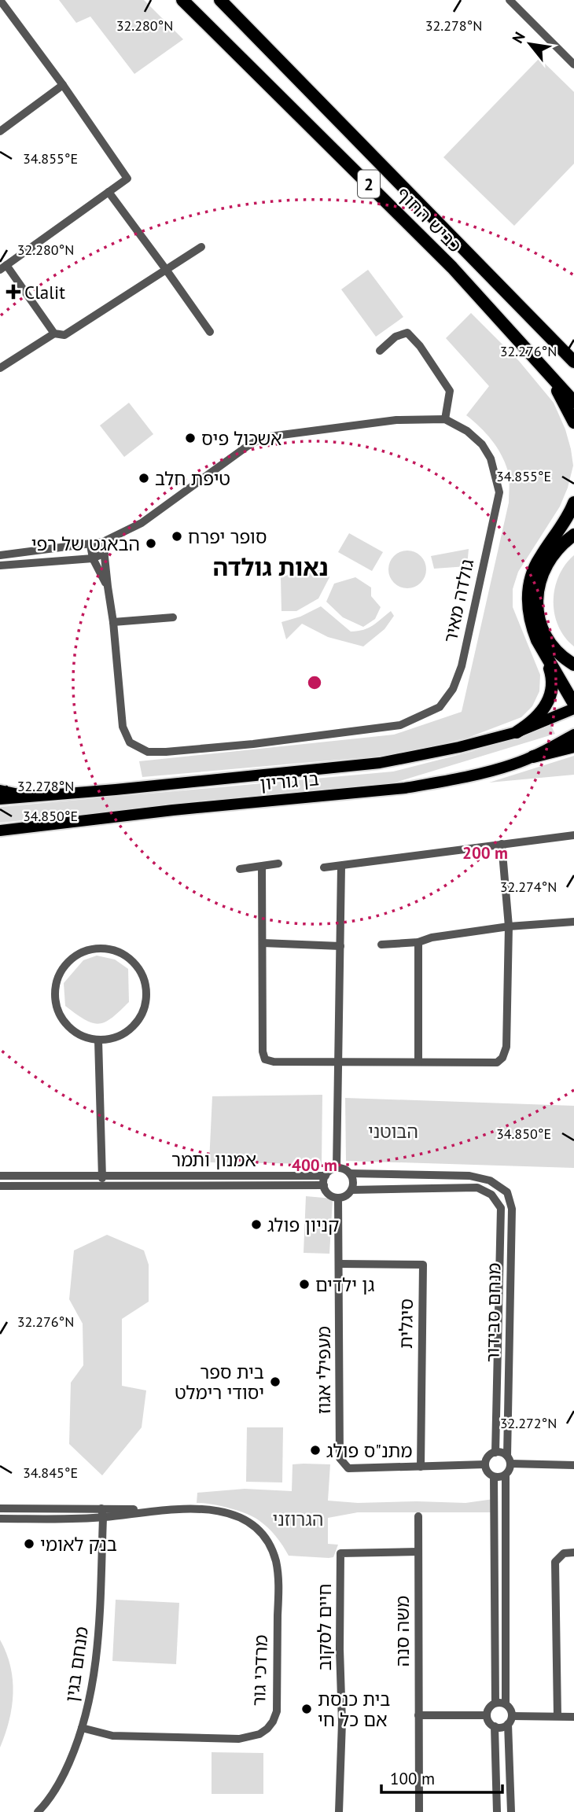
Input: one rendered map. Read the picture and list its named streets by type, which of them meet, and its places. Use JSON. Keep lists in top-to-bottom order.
{
  "streets": {
    "highway": ["2", "כביש החוף"],
    "main road": ["בן גוריון"],
    "street": [
      "גולדה מאיר",
      "אמנון ותמר",
      "מנחם סבידור",
      "סיגלית",
      "מעפילי אגוז",
      "חיים לסקוב",
      "משה סנה",
      "מנחם בגין",
      "מרדכי גור"
    ]
  },
  "crossings": [
    ["אמנון ותמר", "מנחם סבידור"],
    ["אמנון ותמר", "מעפילי אגוז"],
    ["מנחם סבידור", "מעפילי אגוז"],
    ["סיגלית", "מעפילי אגוז"],
    ["חיים לסקוב", "משה סנה"],
    ["מנחם בגין", "מרדכי גור"]
  ],
  "districts": ["נאות גולדה"],
  "parks": ["הבוטני", "הגרוזני"],
  "places": {
    "health": ["Clalit"],
    "other": [
      "אשכול פיס",
      "טיפת חלב",
      "סופר יפרח",
      "הבאגט של רפי",
      "קניון פולג",
      "גן ילדים",
      "בית ספר יסודי רימלט",
      "מתנ\"ס פולג",
      "בנק לאומי",
      "בית כנסת אם כל חי"
    ]
  },
  "scale_bar": "100 m",
  "north": "top left",
  "coordinates": [
    "32.280°N",
    "32.278°N",
    "34.855°E",
    "32.276°N",
    "34.850°E",
    "32.274°N",
    "32.272°N",
    "34.845°E"
  ],
  "rings": ["200 m", "400 m"]
}
